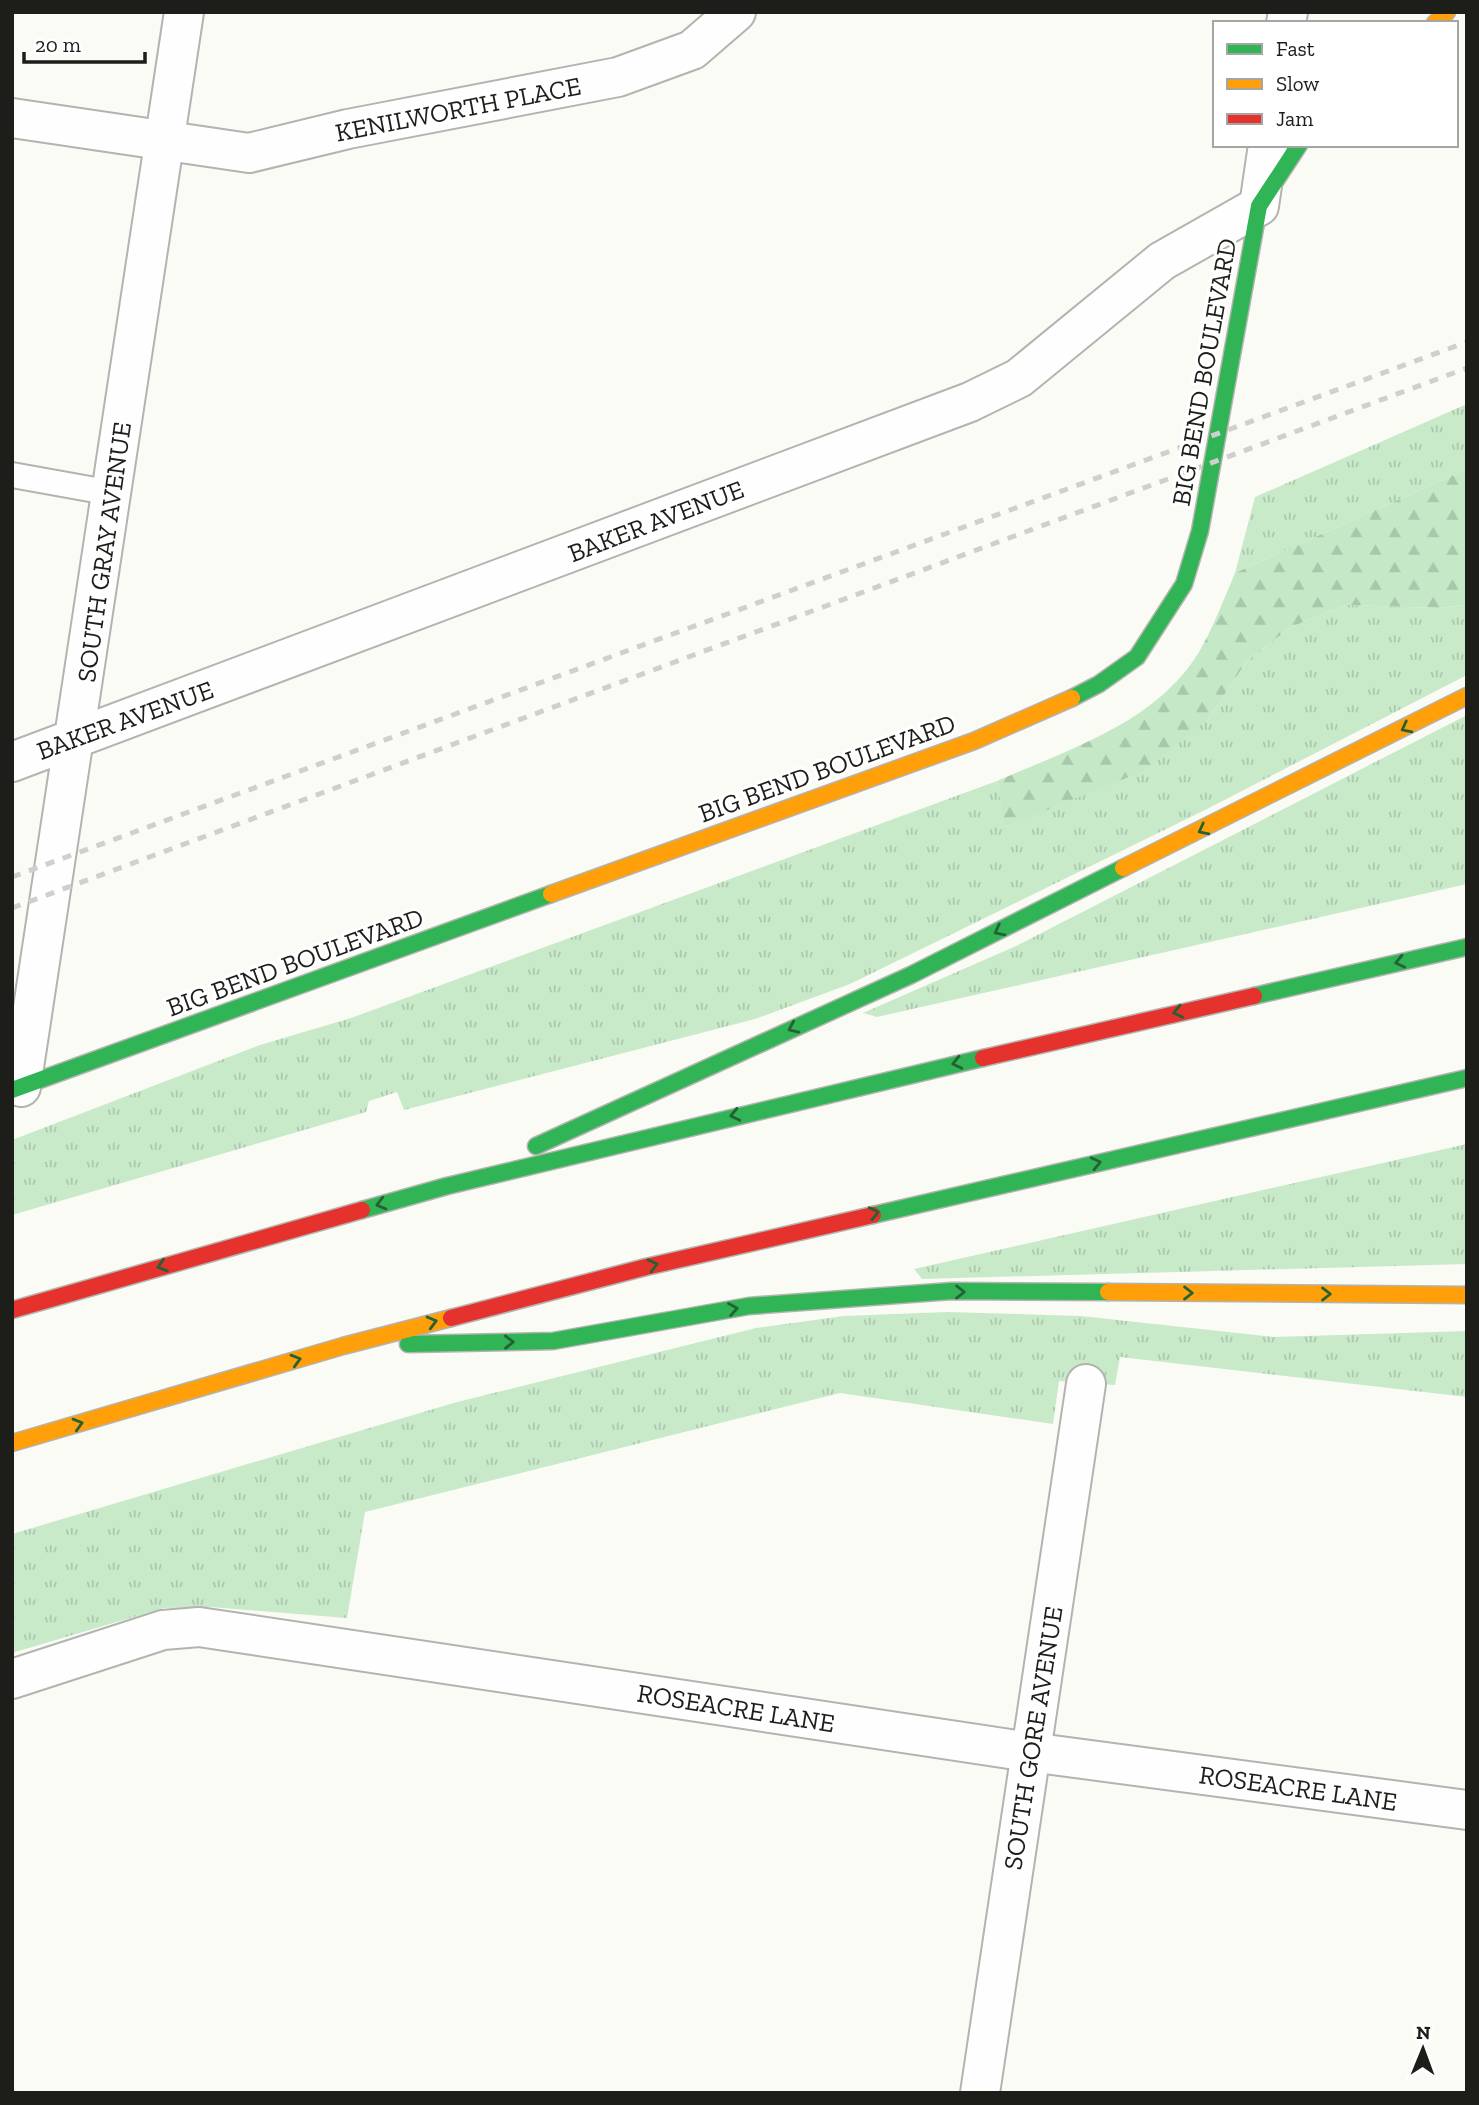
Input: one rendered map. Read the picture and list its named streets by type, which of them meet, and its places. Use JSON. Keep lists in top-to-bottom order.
{
  "streets": {
    "main road": ["BIG BEND BOULEVARD"],
    "street": [
      "KENILWORTH PLACE",
      "BAKER AVENUE",
      "SOUTH GRAY AVENUE",
      "ROSEACRE LANE",
      "SOUTH GORE AVENUE"
    ]
  },
  "crossings": [
    ["KENILWORTH PLACE", "SOUTH GRAY AVENUE"],
    ["BIG BEND BOULEVARD", "BAKER AVENUE"],
    ["BIG BEND BOULEVARD", "SOUTH GRAY AVENUE"],
    ["BAKER AVENUE", "SOUTH GRAY AVENUE"],
    ["ROSEACRE LANE", "SOUTH GORE AVENUE"]
  ],
  "legend": ["Fast", "Slow", "Jam"],
  "scale_bar": "20 m",
  "north": "top"
}
